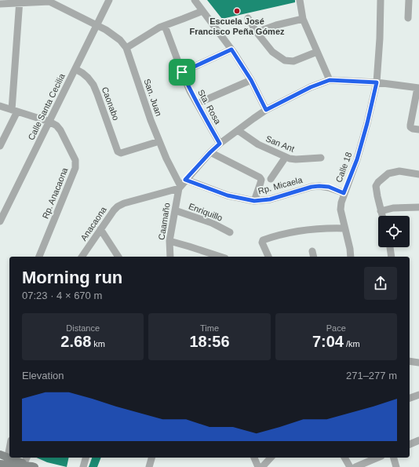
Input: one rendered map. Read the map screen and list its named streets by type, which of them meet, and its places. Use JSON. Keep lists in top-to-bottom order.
{
  "streets": {
    "street": [
      "San. Juan",
      "Caonabo",
      "Calle Santa Cecilia",
      "Sta. Rosa",
      "San Ant",
      "Calle 18",
      "Rp. Micaela",
      "Rp. Anacaona",
      "Enriquillo",
      "Caamaño",
      "Anacaona"
    ]
  },
  "crossings": [
    ["San. Juan", "Caonabo"],
    ["San. Juan", "Calle Santa Cecilia"],
    ["San. Juan", "Caamaño"],
    ["San. Juan", "Anacaona"],
    ["Caonabo", "Calle Santa Cecilia"],
    ["Calle Santa Cecilia", "Rp. Anacaona"],
    ["Calle 18", "Rp. Micaela"],
    ["Enriquillo", "Caamaño"],
    ["Caamaño", "Anacaona"]
  ],
  "places": ["Escuela José Francisco Peña Gómez"],
  "page": {
    "heading": ["Morning run", "07:23 · 4 × 670 m"],
    "stats": [
      ["Distance", "2.68 km"],
      ["Time", "18:56"],
      ["Pace", "7:04 /km"]
    ],
    "chart": ["Elevation", "271–277 m"]
  }
}
